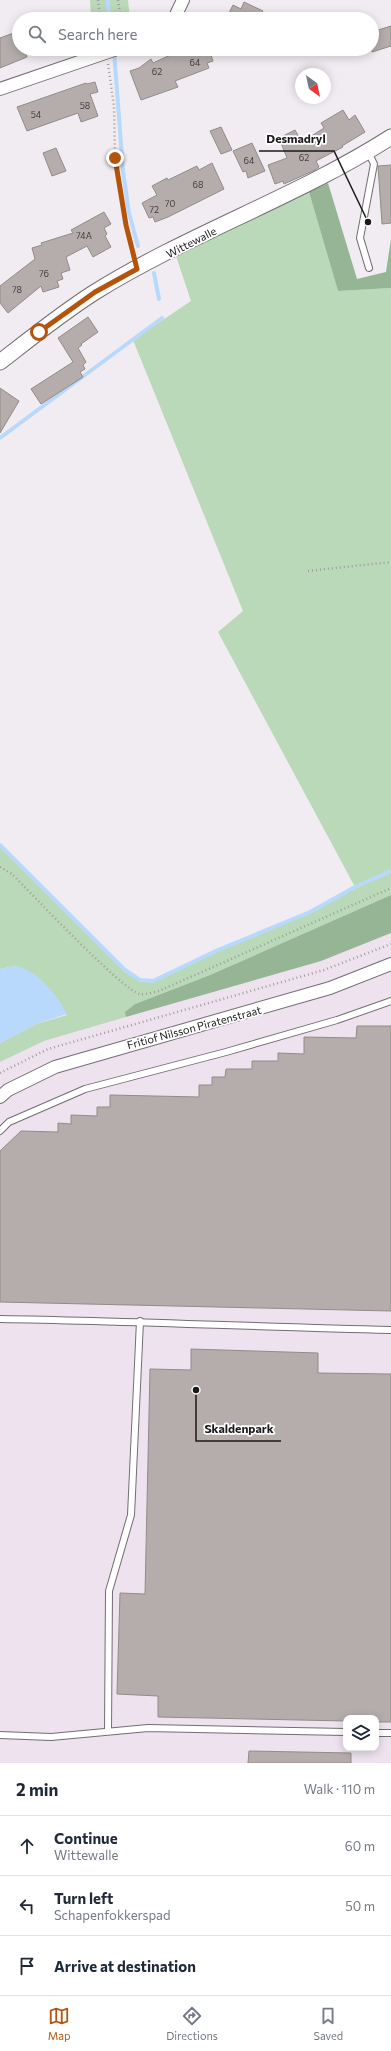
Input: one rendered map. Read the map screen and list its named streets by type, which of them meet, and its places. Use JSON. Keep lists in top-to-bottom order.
{
  "streets": {
    "street": ["Wittewalle", "Fritiof Nilsson Piratenstraat"]
  },
  "places": ["Desmadryl", "Skaldenpark"],
  "house_numbers": [
    "64",
    "62",
    "58",
    "54",
    "62",
    "64",
    "68",
    "70",
    "72",
    "74A",
    "76",
    "78"
  ],
  "north": "bottom right",
  "page": {
    "search": "Search here",
    "heading": ["2 min", "Walk · 110 m"],
    "list": [
      ["Continue", "Wittewalle", "60 m"],
      ["Turn left", "Schapenfokkerspad", "50 m"],
      "Arrive at destination"
    ],
    "nav": ["Map", "Directions", "Saved"]
  }
}
